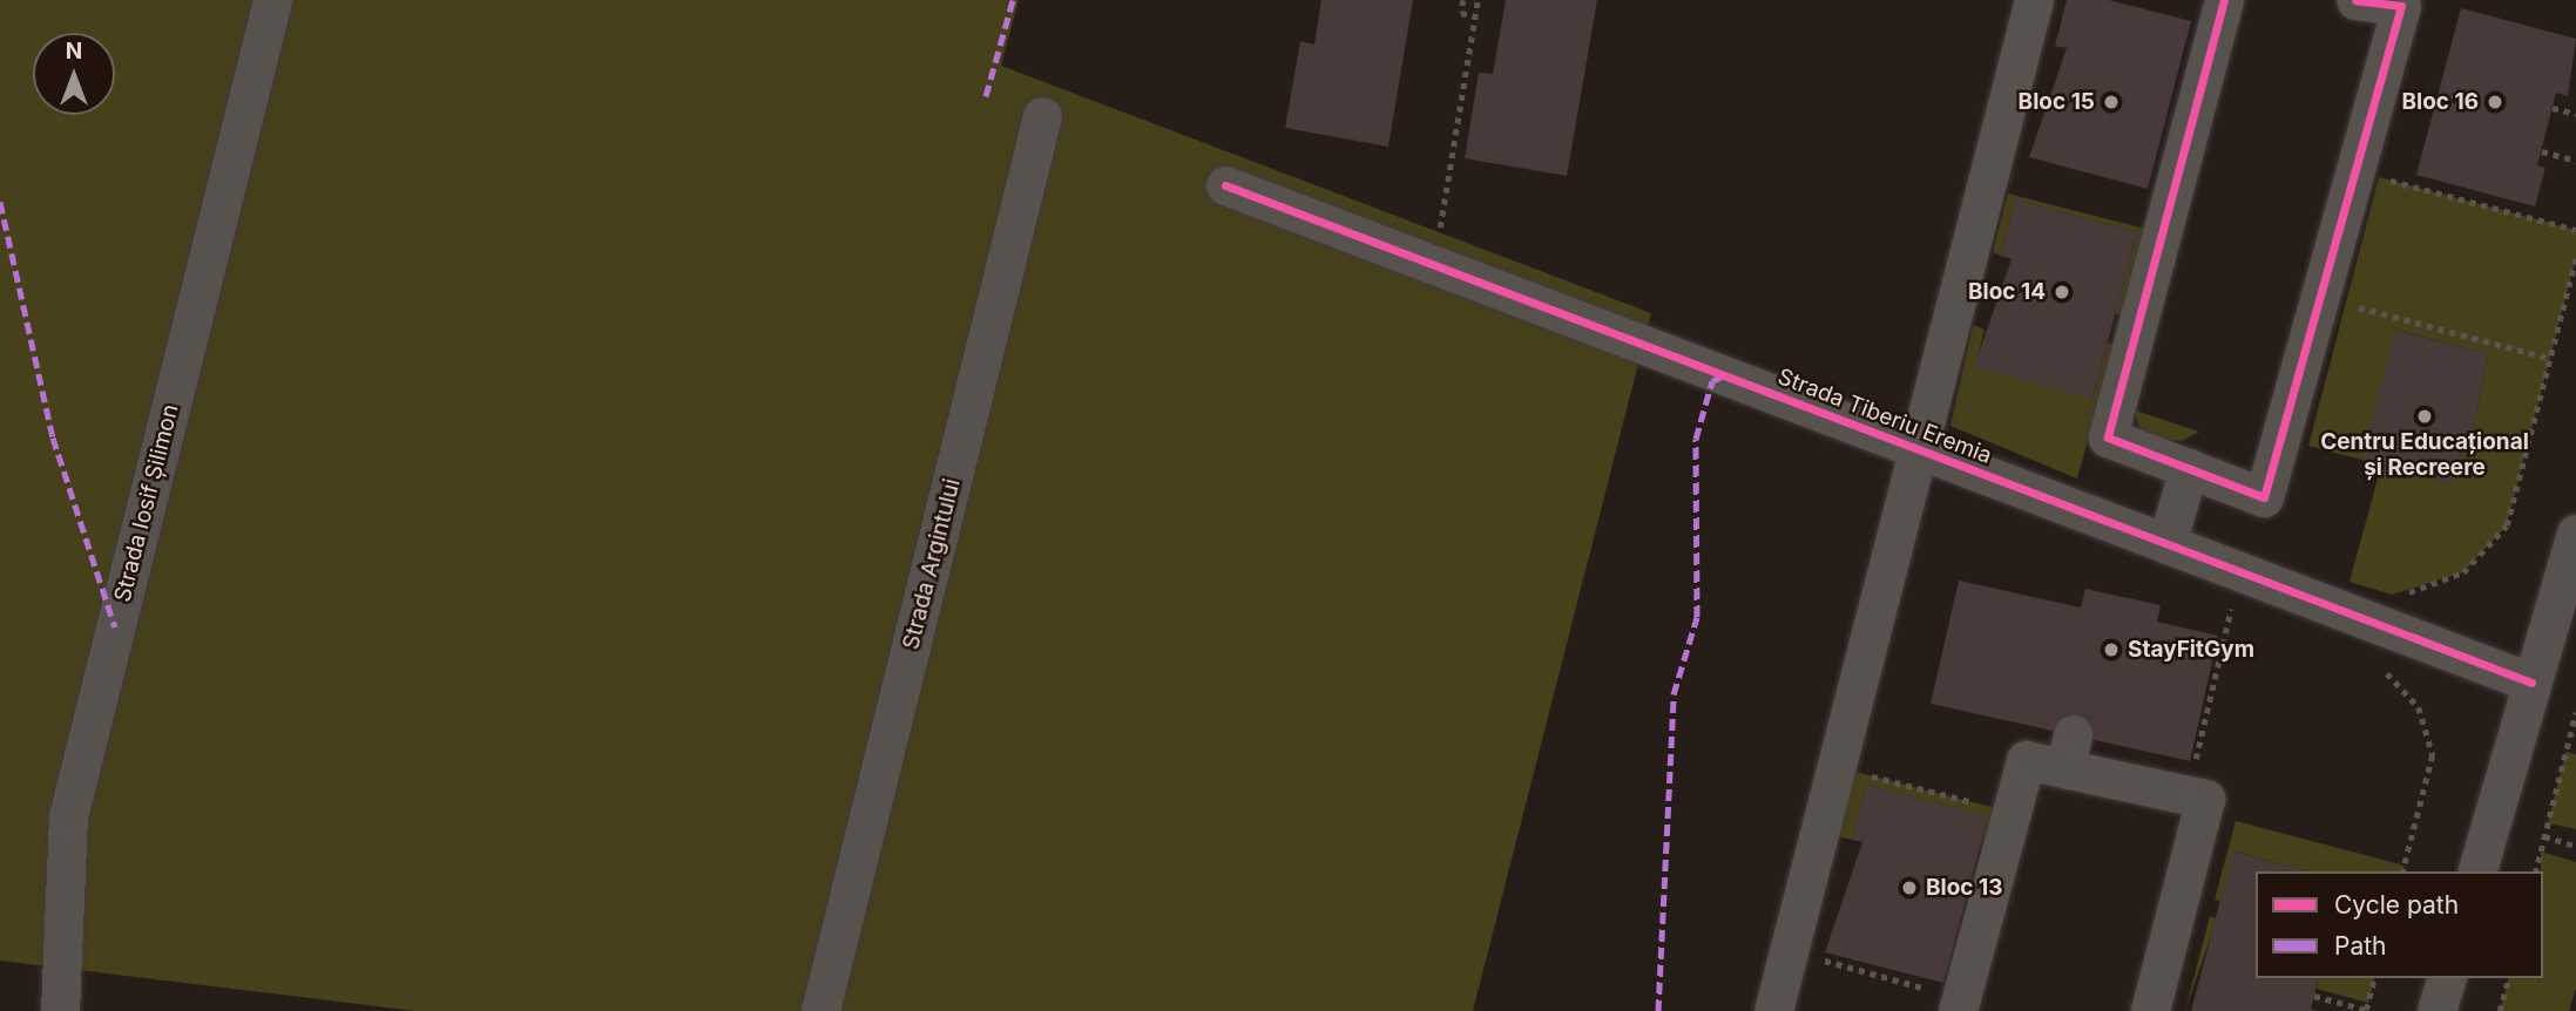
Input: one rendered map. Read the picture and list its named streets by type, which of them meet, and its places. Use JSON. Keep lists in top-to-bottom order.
{
  "streets": {
    "street": ["Strada Tiberiu Eremia", "Strada Iosif Șilimon", "Strada Argintului"]
  },
  "places": [
    "Bloc 15",
    "Bloc 16",
    "Bloc 14",
    "Centru Educațional și Recreere",
    "StayFitGym",
    "Bloc 13"
  ],
  "legend": ["Cycle path", "Path"],
  "north": "top"
}
